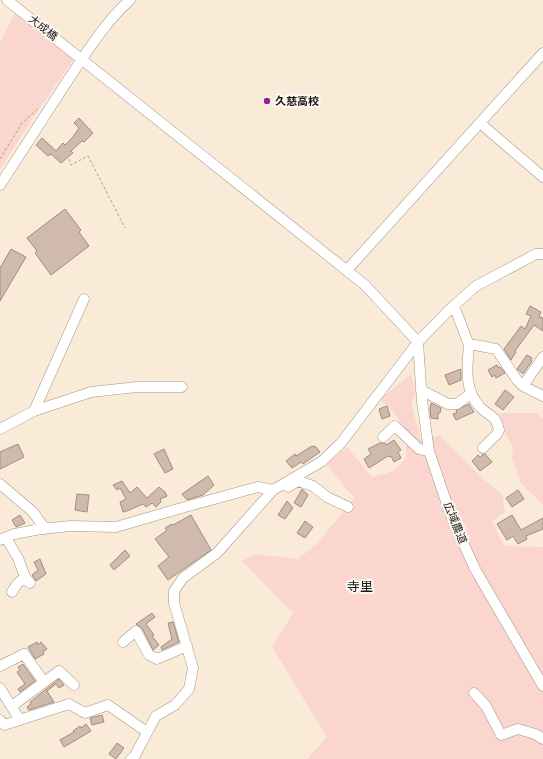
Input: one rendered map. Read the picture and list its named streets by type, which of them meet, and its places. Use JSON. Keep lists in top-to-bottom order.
{
  "streets": {
    "street": ["大成橋", "広域農道"]
  },
  "crossings": [
    ["大成橋", "広域農道"]
  ],
  "districts": ["寺里"],
  "places": ["久慈高校"]
}
